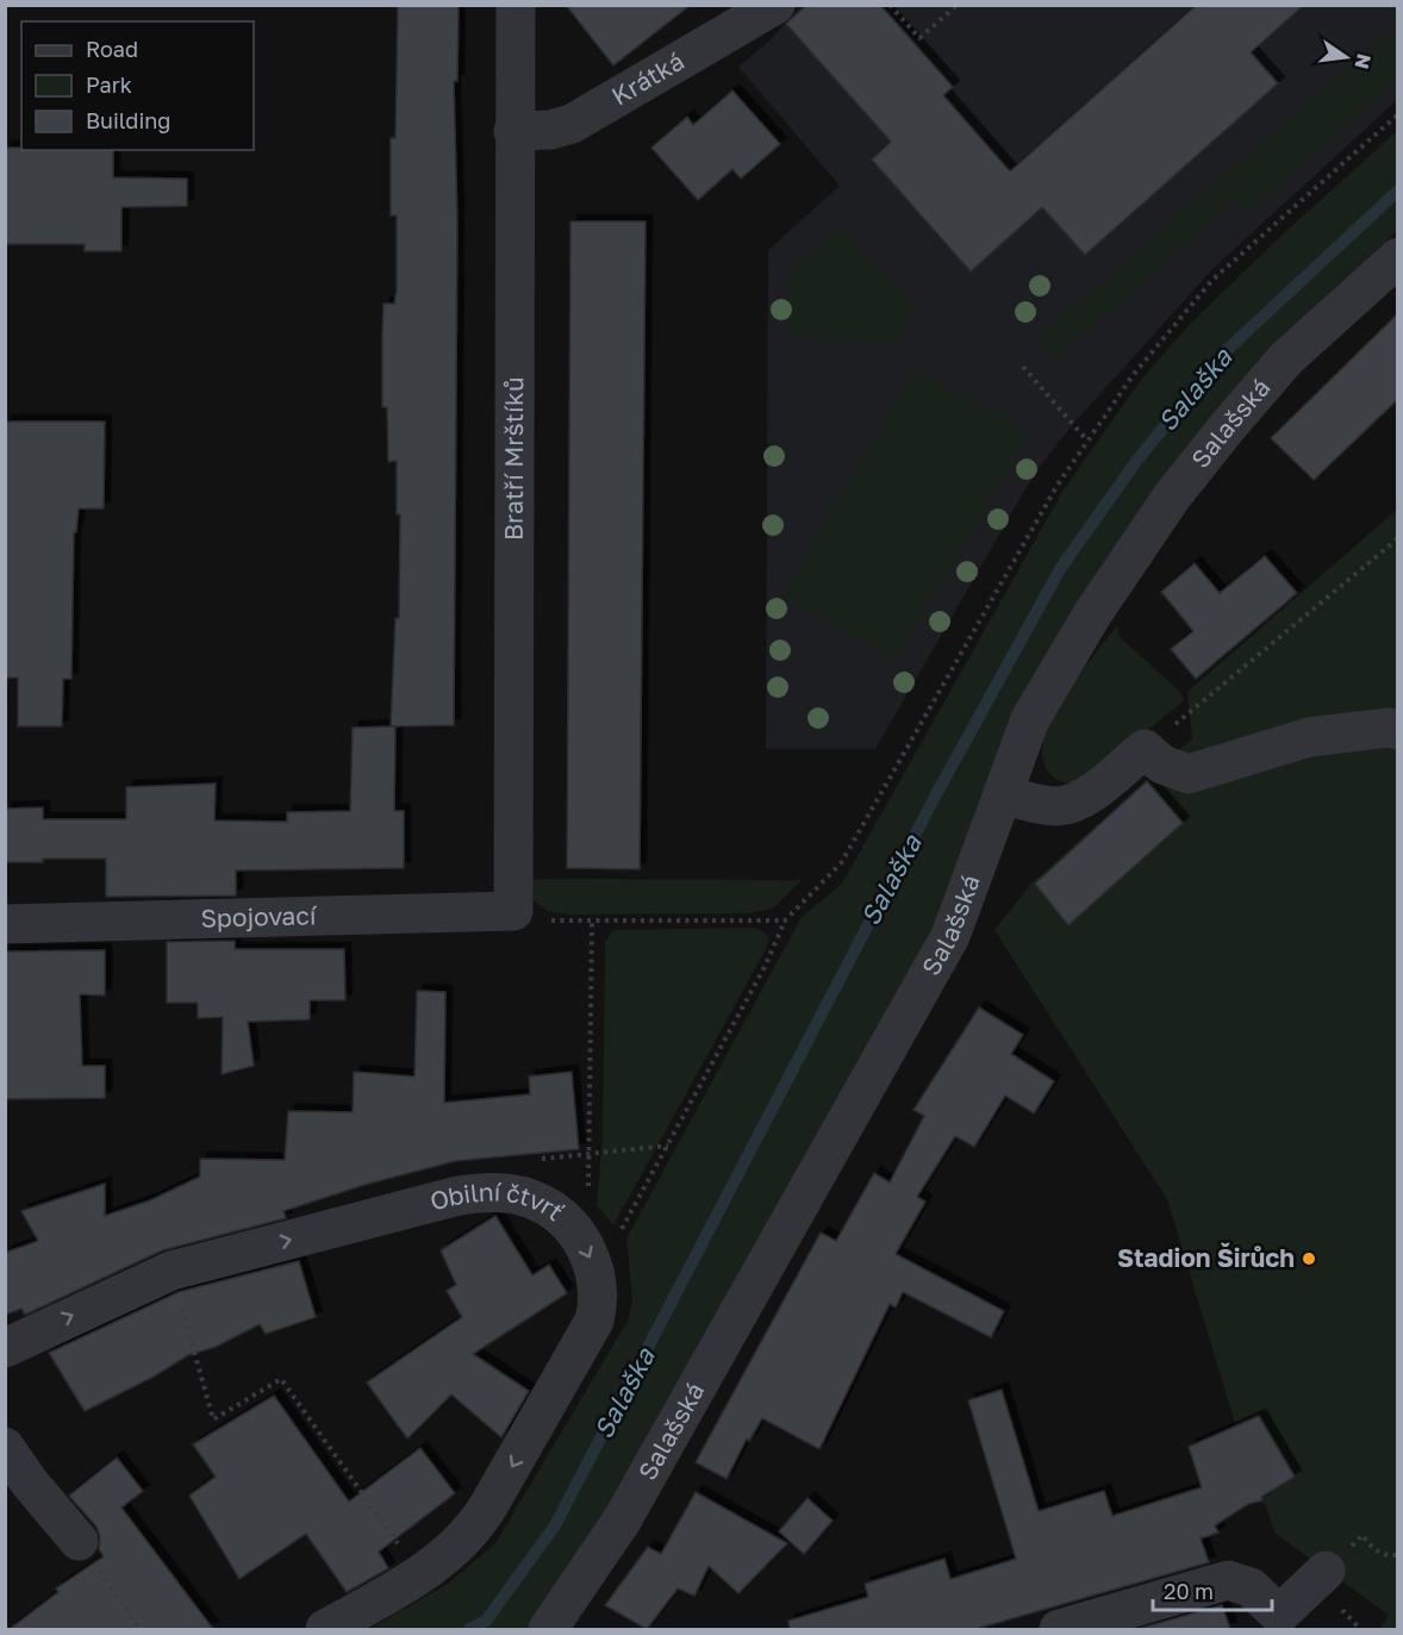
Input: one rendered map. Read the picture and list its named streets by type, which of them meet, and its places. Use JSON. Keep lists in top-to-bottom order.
{
  "streets": {
    "street": [
      "Krátká",
      "Salašská",
      "Bratří Mrštíků",
      "Spojovací",
      "Obilní čtvrť"
    ]
  },
  "crossings": [
    ["Krátká", "Bratří Mrštíků"],
    ["Bratří Mrštíků", "Spojovací"]
  ],
  "one_way": ["Obilní čtvrť"],
  "water": ["Salaška"],
  "places": ["Stadion Širůch"],
  "legend": ["Road", "Park", "Building"],
  "scale_bar": "20 m",
  "north": "right"
}
